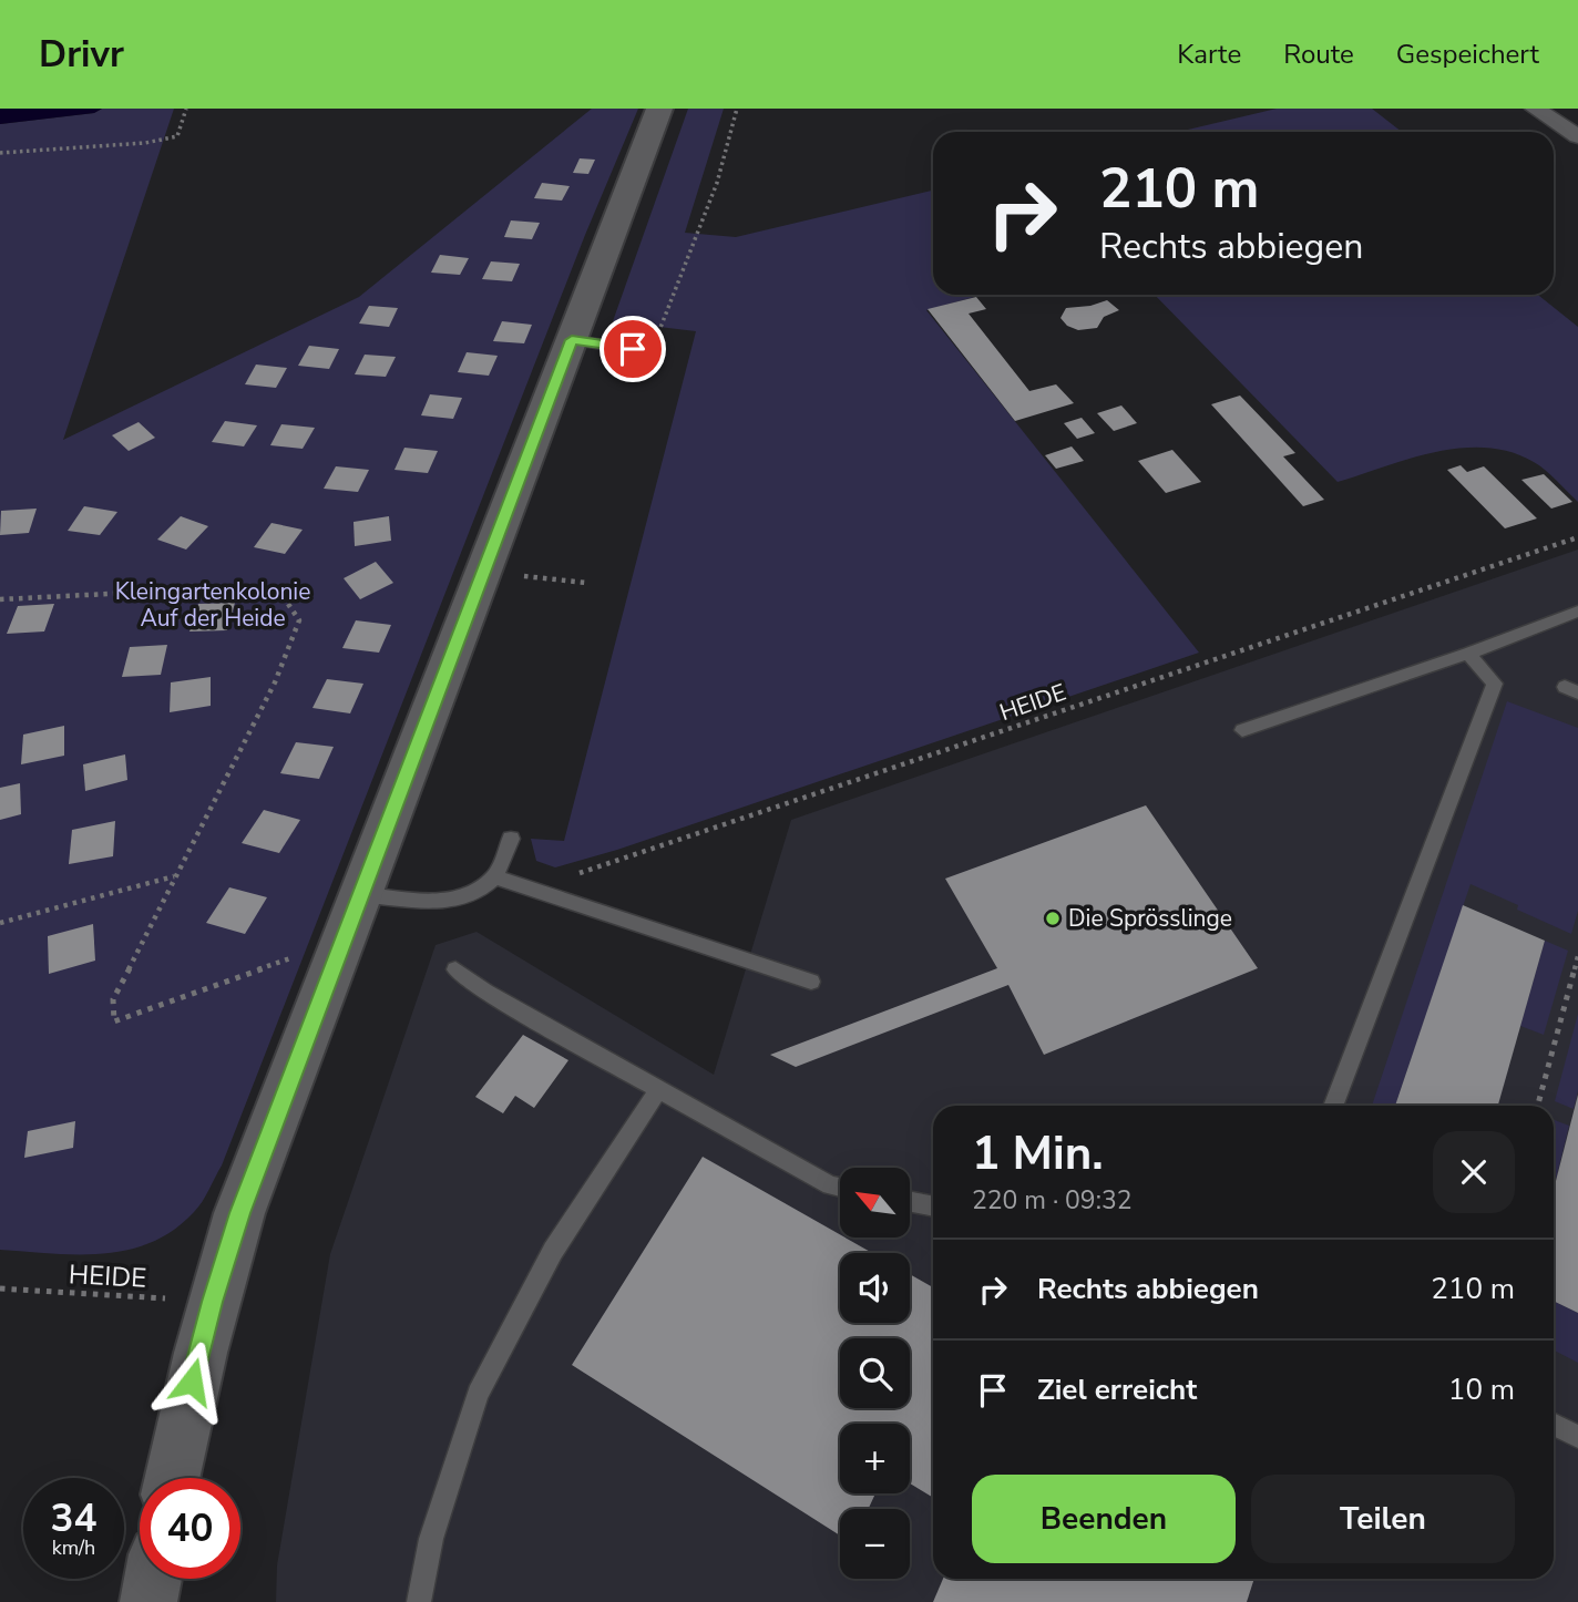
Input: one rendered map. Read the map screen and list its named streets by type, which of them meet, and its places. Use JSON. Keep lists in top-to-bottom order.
{
  "streets": {
    "path": ["HEIDE"]
  },
  "parks": ["Kleingartenkolonie Auf der Heide"],
  "places": ["Die Sprösslinge"],
  "north": "top left",
  "page": {
    "header": "Drivr",
    "nav": ["Karte", "Route", "Gespeichert"],
    "turn": ["210 m", "Rechts abbiegen"],
    "heading": ["1 Min.", "220 m · 09:32"],
    "map_buttons": ["+", "−"],
    "list": [
      {
        "name": "Rechts abbiegen",
        "value": "210 m"
      },
      {
        "name": "Ziel erreicht",
        "value": "10 m"
      }
    ],
    "buttons": ["Beenden", "Teilen"],
    "speed": "34 km/h",
    "limit": "40"
  }
}
